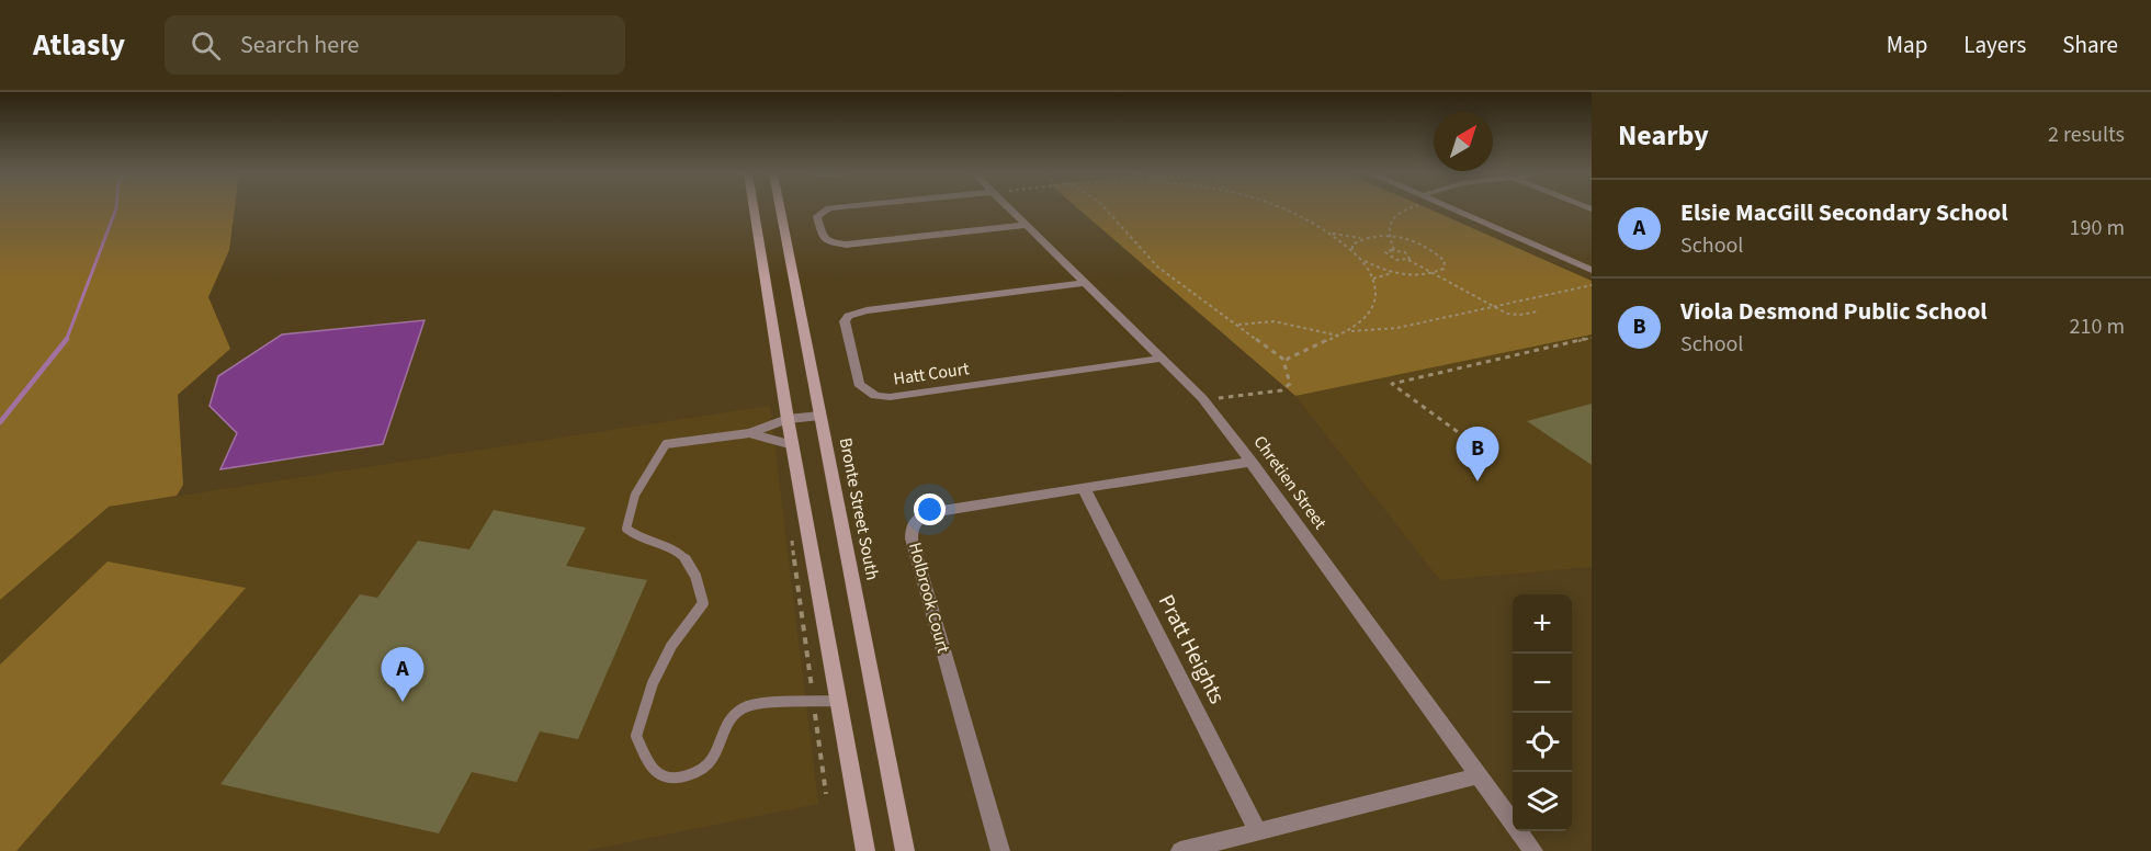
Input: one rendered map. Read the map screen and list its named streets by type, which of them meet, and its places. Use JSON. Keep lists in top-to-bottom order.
{
  "streets": {
    "main road": ["Bronte Street South"],
    "street": [
      "Hatt Court",
      "Chretien Street",
      "Holbrook Court",
      "Pratt Heights"
    ]
  },
  "crossings": [
    ["Hatt Court", "Chretien Street"],
    ["Chretien Street", "Holbrook Court"],
    ["Holbrook Court", "Pratt Heights"]
  ],
  "north": "top right",
  "page": {
    "header": "Atlasly",
    "search": "Search here",
    "nav": ["Map", "Layers", "Share"],
    "heading": ["Nearby", "2 results"],
    "list": [
      {
        "mark": "A",
        "name": "Elsie MacGill Secondary School",
        "note": "School",
        "value": "190 m"
      },
      {
        "mark": "B",
        "name": "Viola Desmond Public School",
        "note": "School",
        "value": "210 m"
      }
    ],
    "pins": ["B", "A"],
    "map_buttons": ["+", "−"]
  }
}
